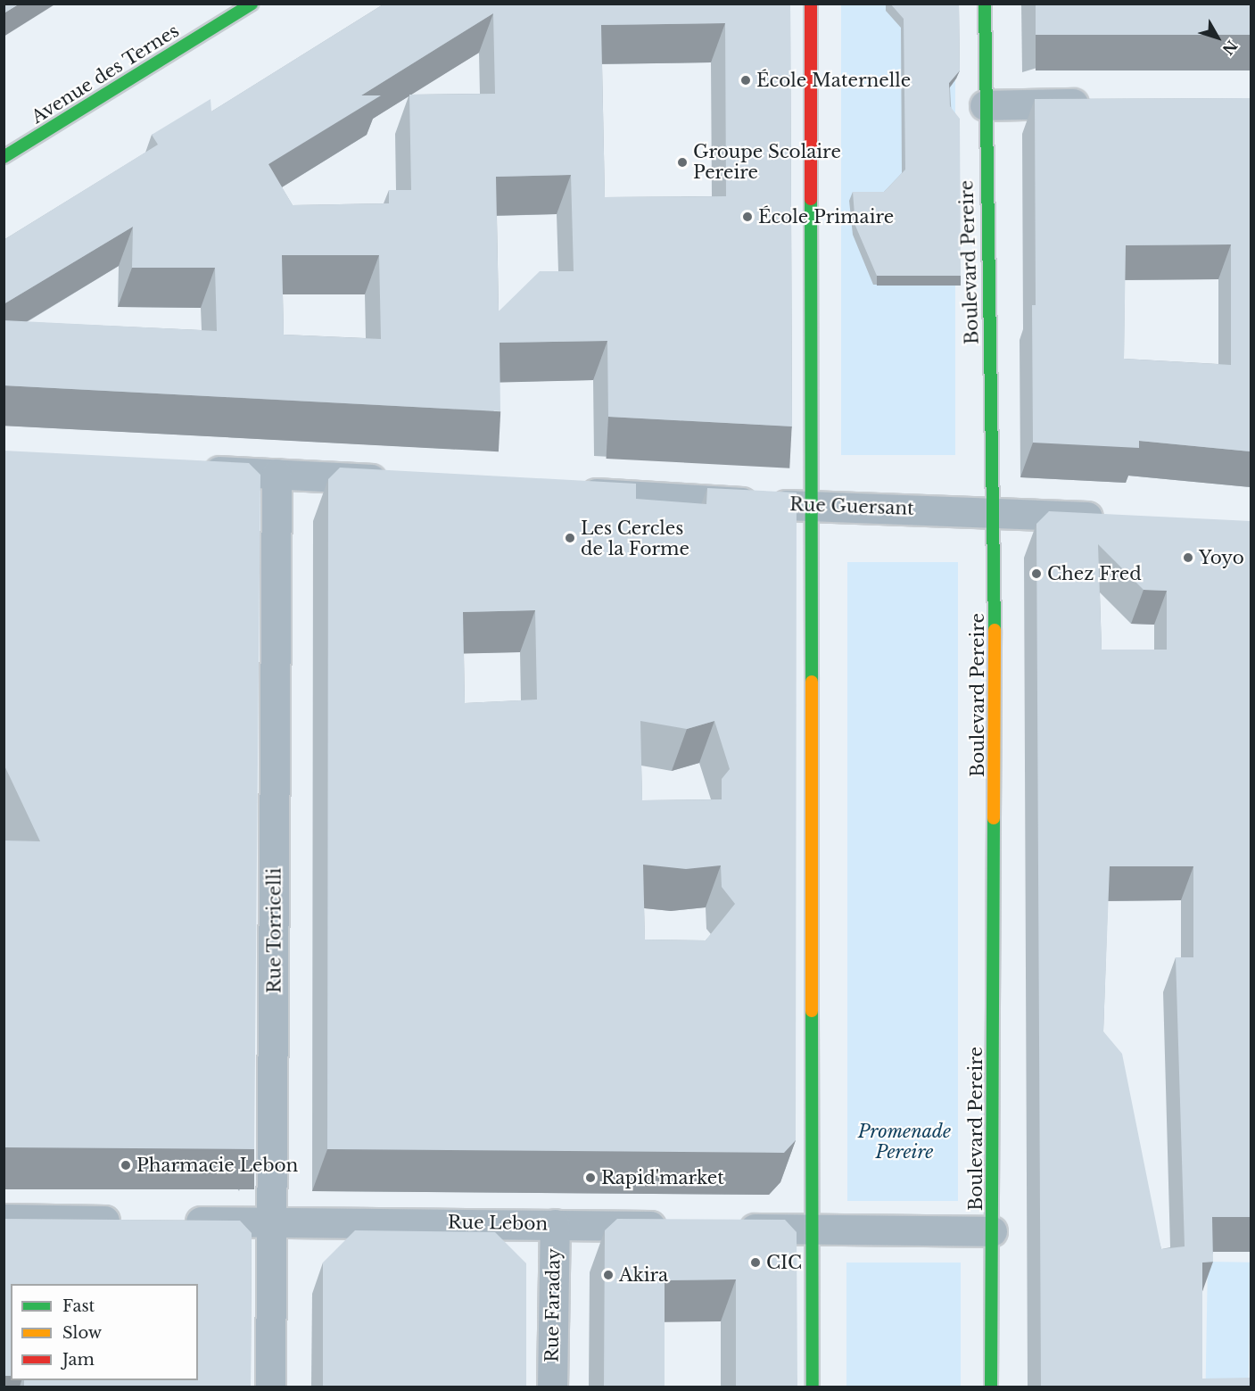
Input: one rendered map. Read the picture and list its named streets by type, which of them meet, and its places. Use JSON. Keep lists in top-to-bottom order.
{
  "streets": {
    "main road": ["Avenue des Ternes", "Boulevard Pereire"],
    "street": [
      "Rue Guersant",
      "Rue Torricelli",
      "Rue Lebon",
      "Rue Faraday"
    ]
  },
  "crossings": [
    ["Boulevard Pereire", "Rue Guersant"],
    ["Rue Torricelli", "Rue Lebon"],
    ["Rue Lebon", "Rue Faraday"]
  ],
  "parks": ["Promenade Pereire"],
  "places": [
    "École Maternelle",
    "Groupe Scolaire Pereire",
    "École Primaire",
    "Les Cercles de la Forme",
    "Yoyo",
    "Chez Fred",
    "Pharmacie Lebon",
    "Rapid'market",
    "CIC",
    "Akira"
  ],
  "legend": ["Fast", "Slow", "Jam"],
  "north": "bottom right"
}
